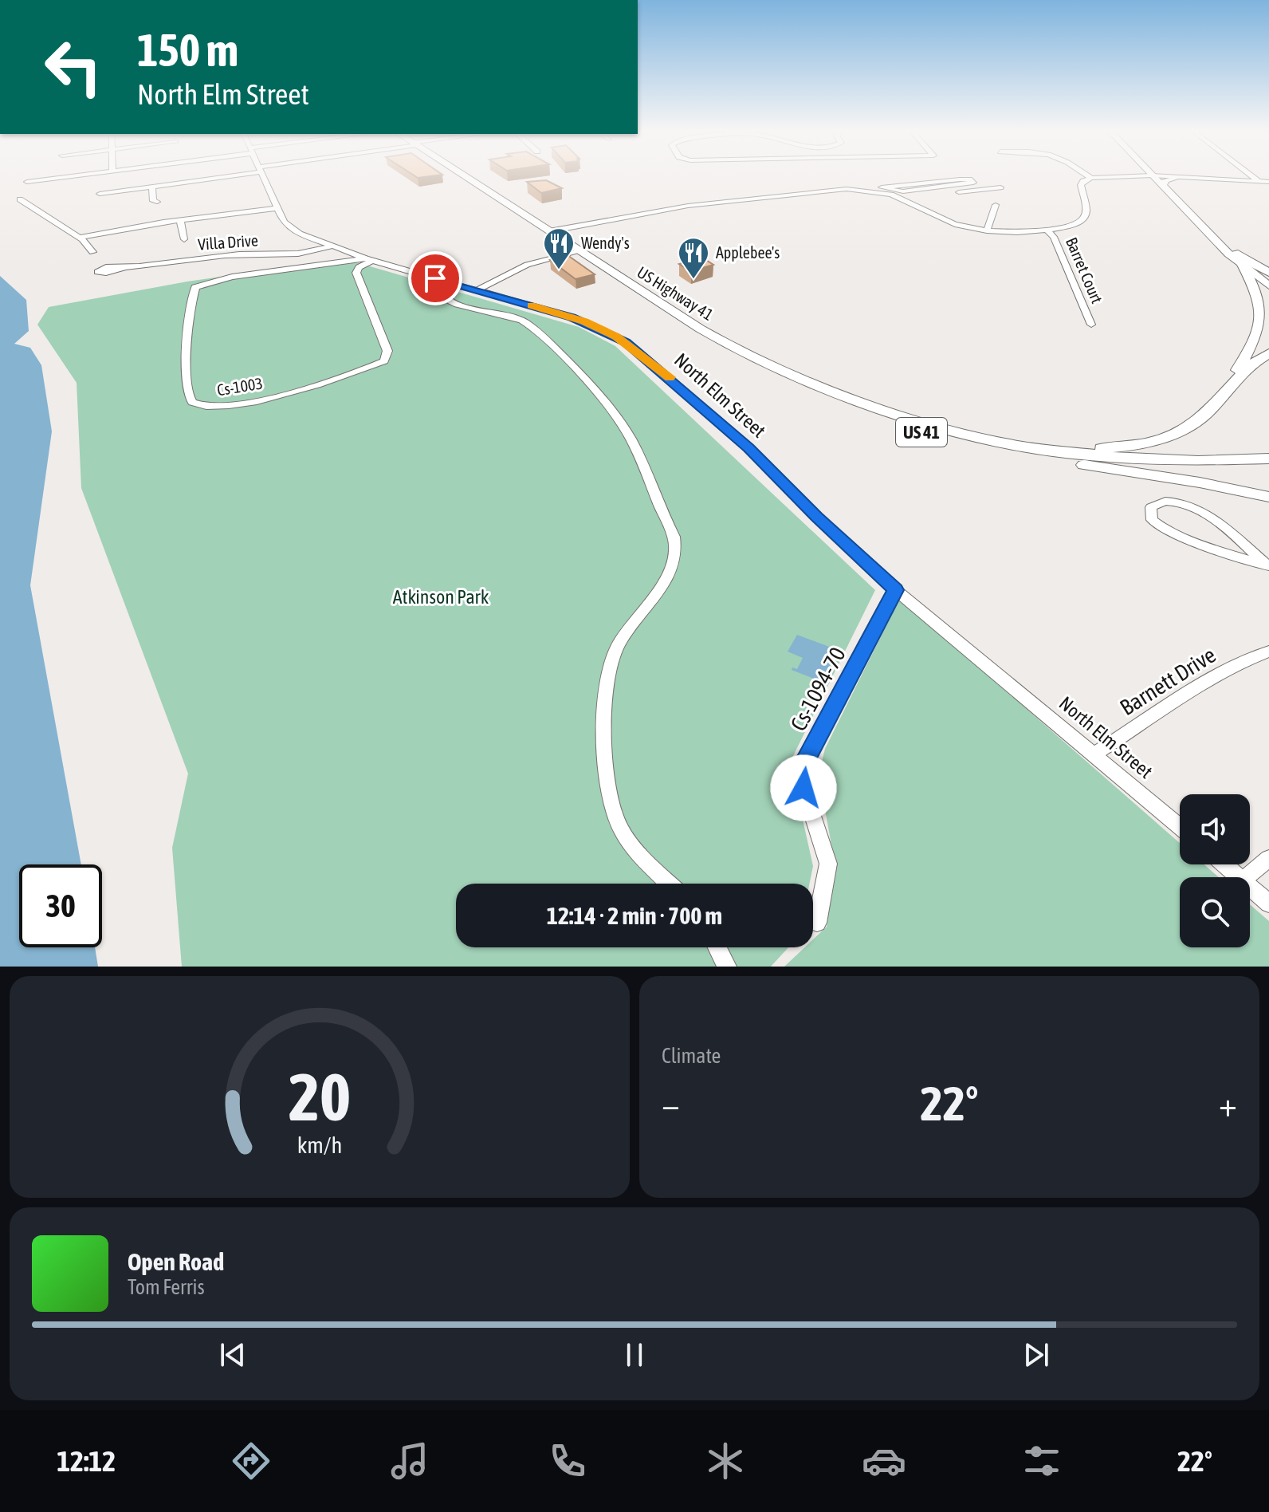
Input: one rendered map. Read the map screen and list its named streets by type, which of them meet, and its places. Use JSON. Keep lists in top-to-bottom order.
{
  "streets": {
    "highway": ["US Highway 41", "US 41"],
    "street": [
      "Villa Drive",
      "Barret Court",
      "Cs-1003",
      "North Elm Street",
      "Barnett Drive",
      "Cs-1094-70"
    ]
  },
  "crossings": [
    ["Villa Drive", "North Elm Street"],
    ["US Highway 41", "US 41"],
    ["Cs-1003", "North Elm Street"],
    ["North Elm Street", "Barnett Drive"],
    ["North Elm Street", "Cs-1094-70"]
  ],
  "parks": ["Atkinson Park"],
  "places": {
    "restaurant": ["Wendy's", "Applebee's"]
  },
  "page": {
    "turn": ["150 m", "North Elm Street"],
    "limit": "30",
    "trip": "12:14 · 2 min · 700 m",
    "tile": "Climate",
    "heat": ["−", "22°", "+"],
    "song": ["Open Road", "Tom Ferris"],
    "tabs": ["12:12", "22°"],
    "gauge": ["20", "km/h"]
  }
}
